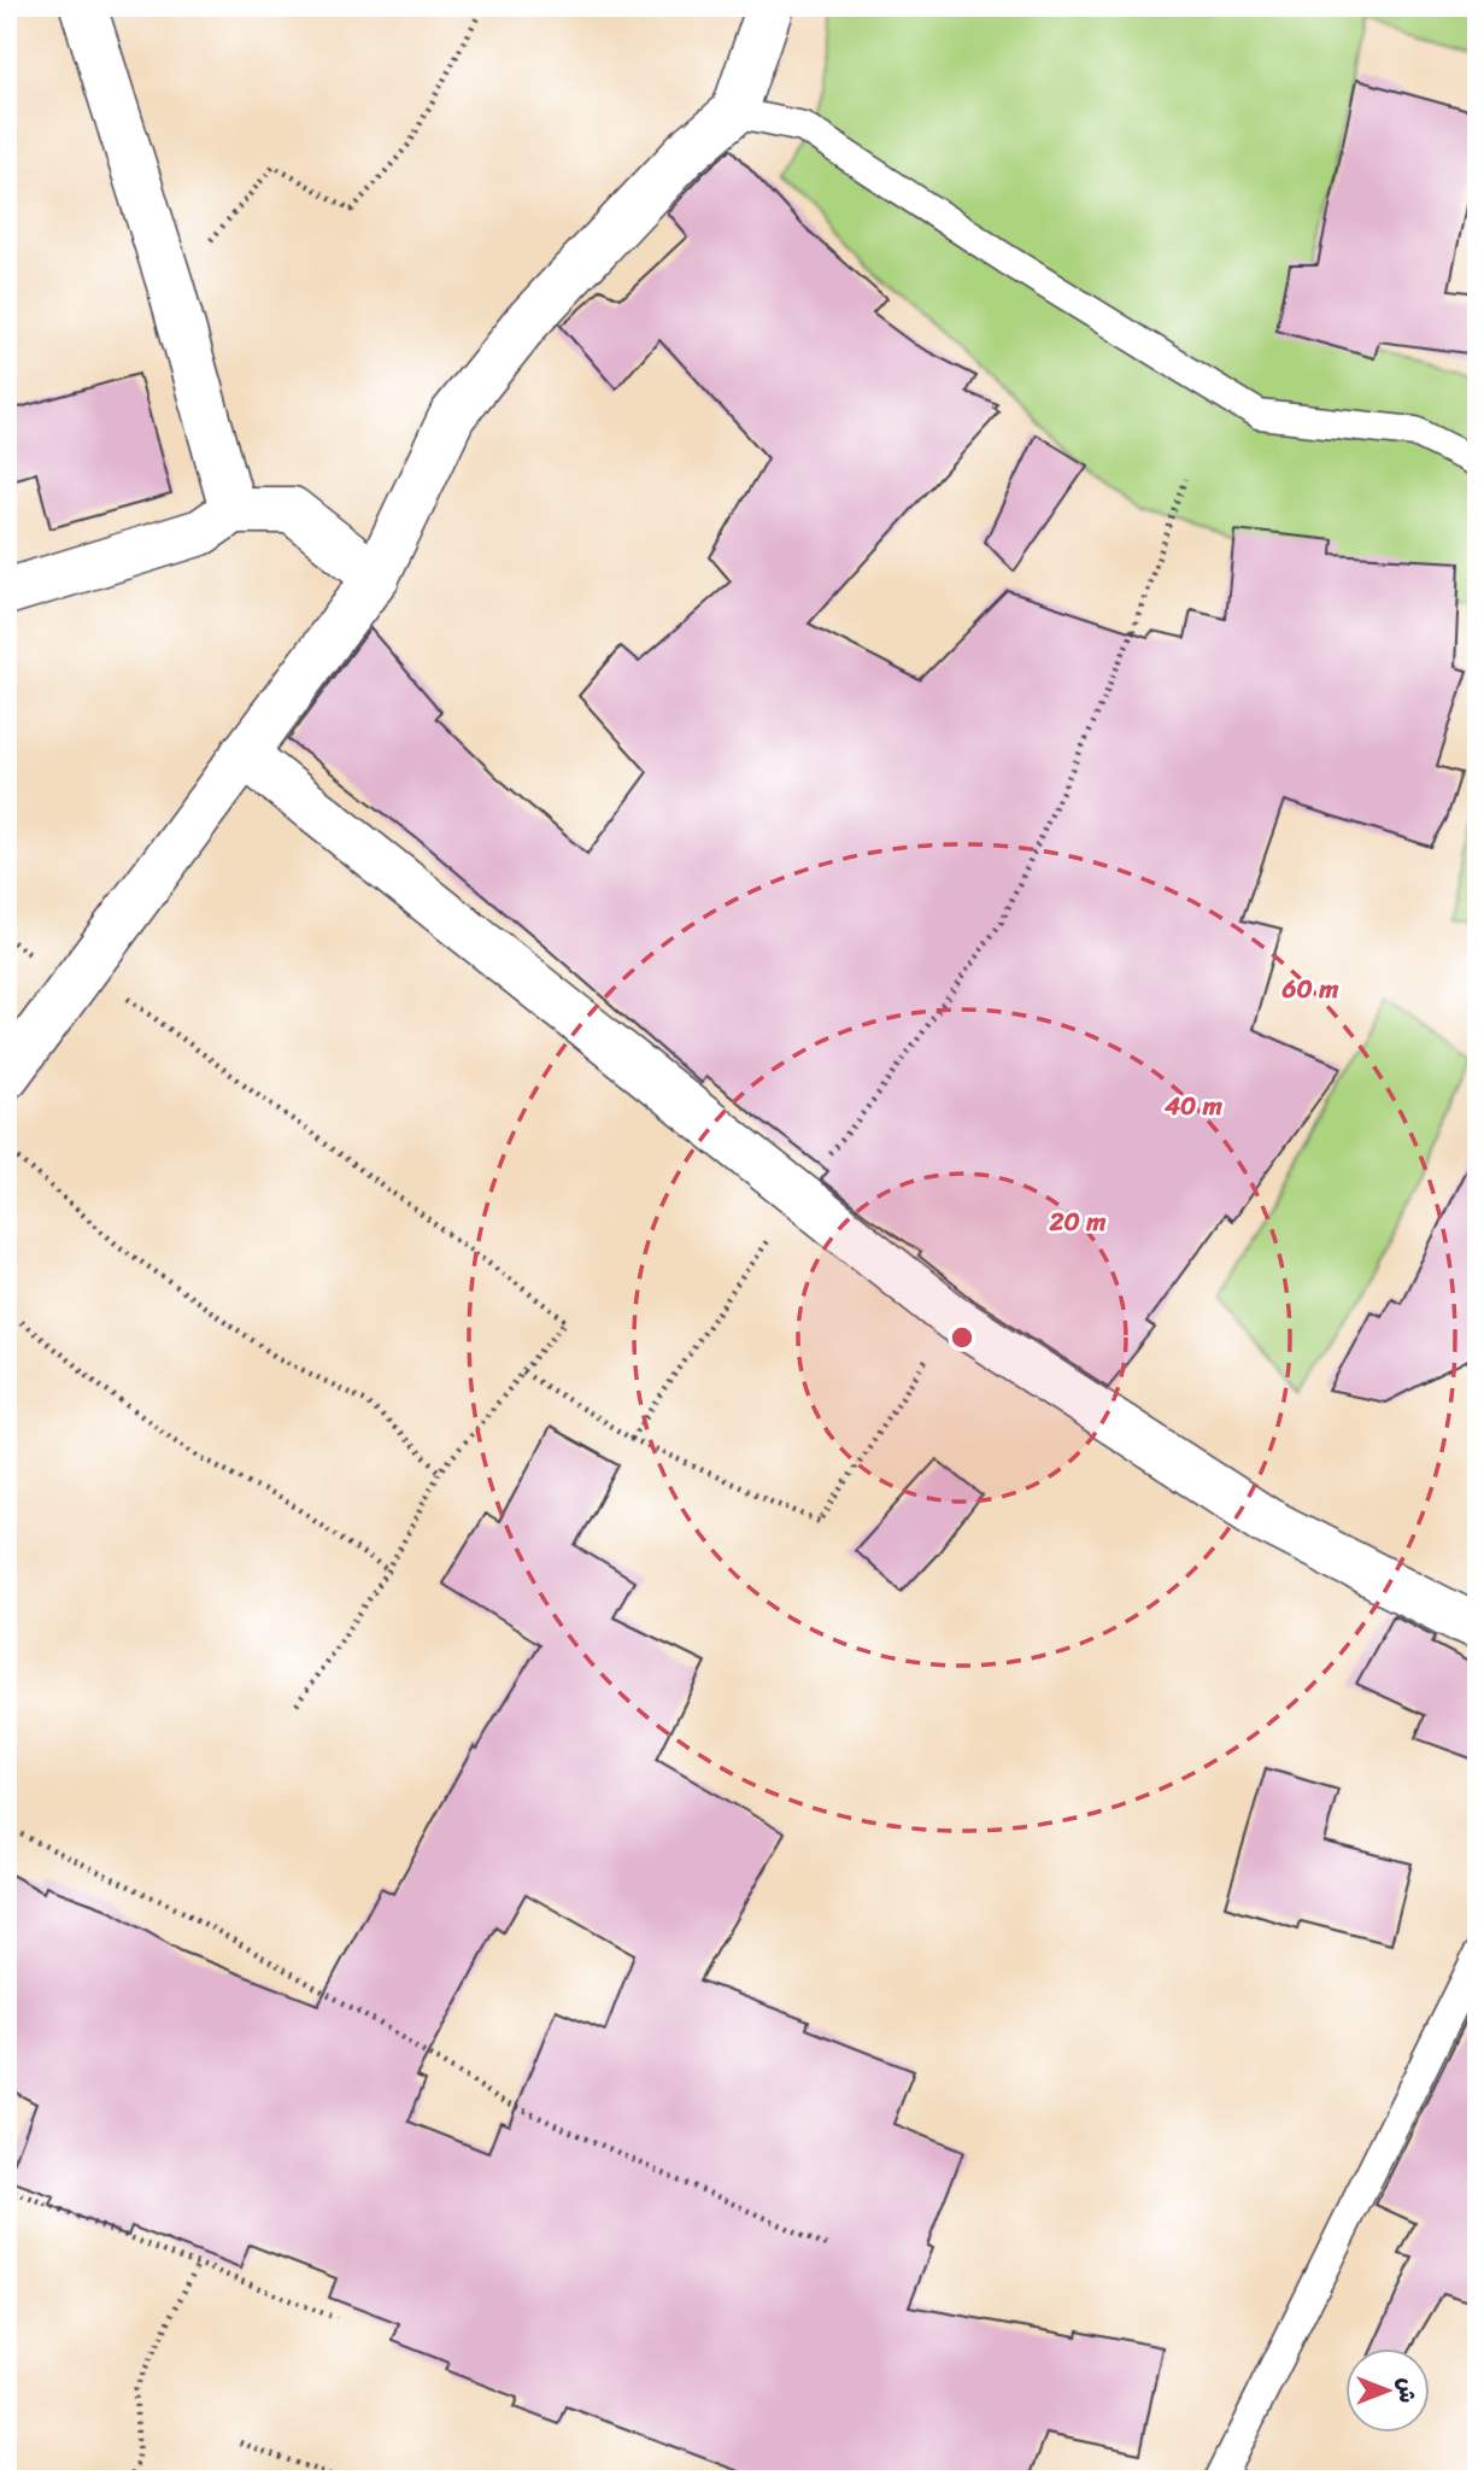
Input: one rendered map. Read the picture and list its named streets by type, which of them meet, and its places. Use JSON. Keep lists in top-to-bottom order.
{
  "north": "right",
  "rings": ["60 m", "40 m", "20 m"]
}
